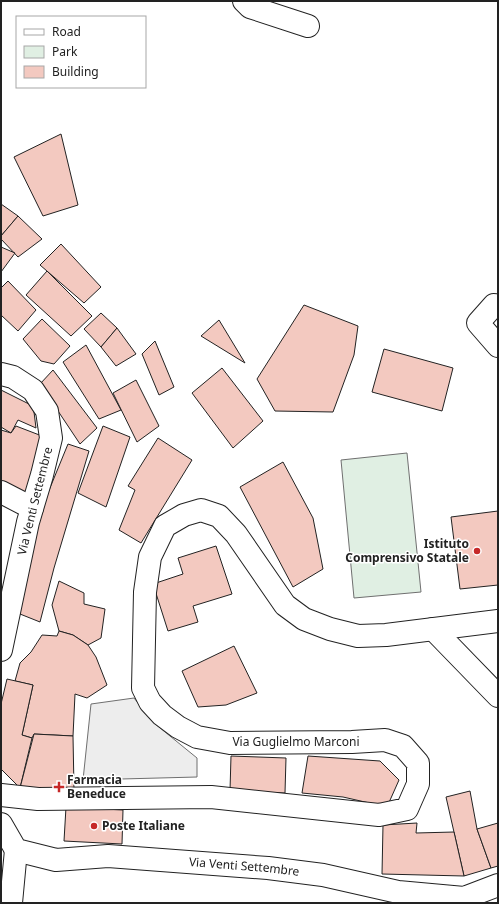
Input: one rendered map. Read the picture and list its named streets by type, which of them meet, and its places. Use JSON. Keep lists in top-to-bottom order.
{
  "streets": {
    "street": ["Via Venti Settembre", "Via Guglielmo Marconi"]
  },
  "places": {
    "other": ["Istituto Comprensivo Statale", "Poste Italiane"],
    "health": ["Farmacia Beneduce"]
  },
  "legend": ["Road", "Park", "Building"]
}
